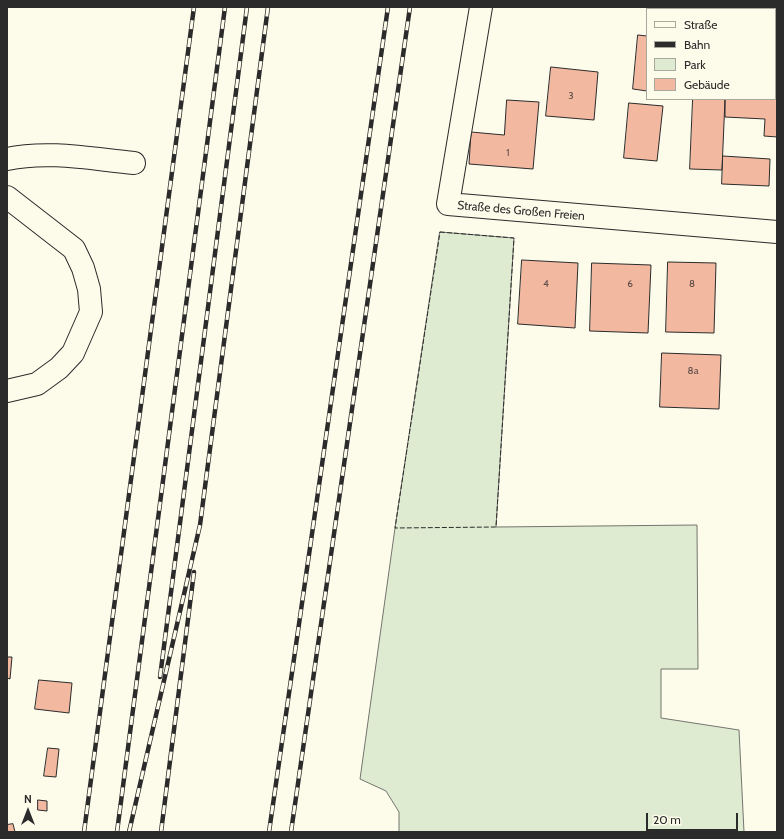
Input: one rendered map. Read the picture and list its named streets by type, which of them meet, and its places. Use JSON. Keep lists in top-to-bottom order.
{
  "streets": {
    "street": ["Straße des Großen Freien"]
  },
  "house_numbers": [
    "3",
    "1",
    "4",
    "6",
    "8",
    "8a"
  ],
  "legend": [
    "Straße",
    "Bahn",
    "Park",
    "Gebäude"
  ],
  "scale_bar": "20 m",
  "north": "top"
}
